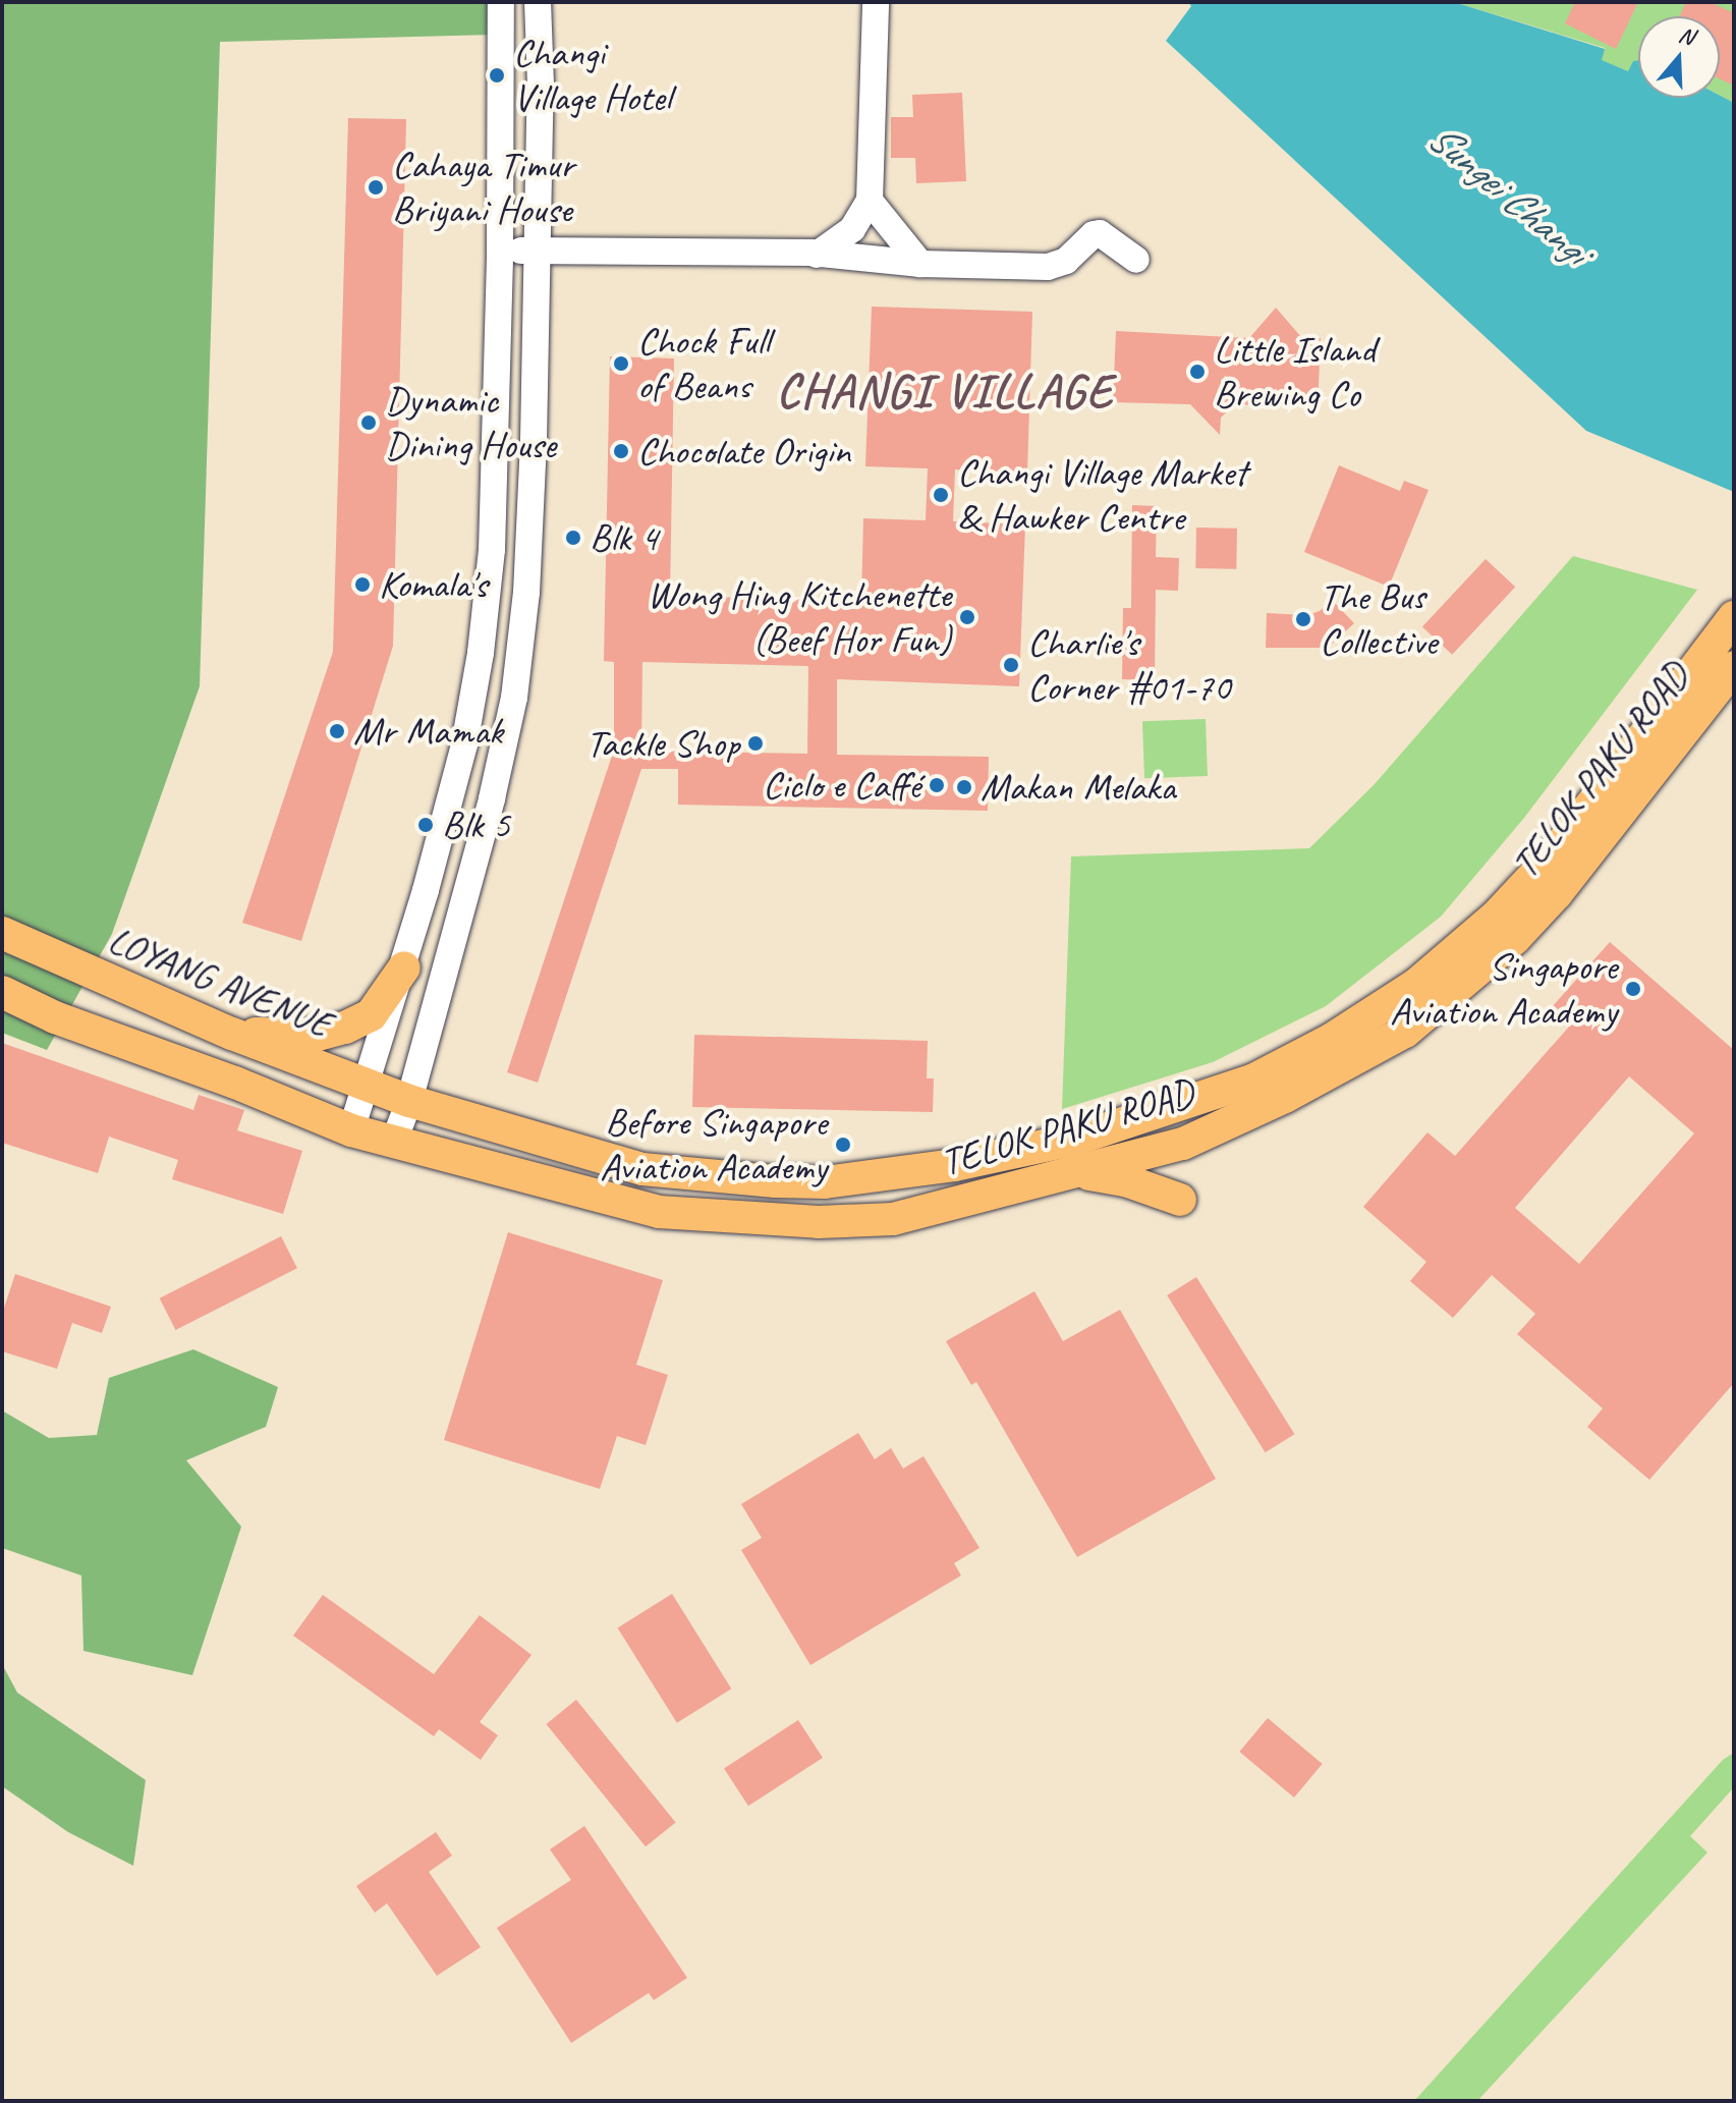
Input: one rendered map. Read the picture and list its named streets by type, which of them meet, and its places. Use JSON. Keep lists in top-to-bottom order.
{
  "streets": {
    "main road": ["TELOK PAKU ROAD", "LOYANG AVENUE"]
  },
  "crossings": [
    ["TELOK PAKU ROAD", "LOYANG AVENUE"]
  ],
  "districts": ["CHANGI VILLAGE"],
  "water": ["Sungei Changi"],
  "places": [
    "Changi Village Hotel",
    "Cahaya Timur Briyani House",
    "Chock Full of Beans",
    "Little Island Brewing Co",
    "Dynamic Dining House",
    "Chocolate Origin",
    "Changi Village Market & Hawker Centre",
    "Blk 4",
    "Komala's",
    "Wong Hing Kitchenette (Beef Hor Fun)",
    "The Bus Collective",
    "Charlie's Corner #01-70",
    "Mr Mamak",
    "Tackle Shop",
    "Ciclo e Caffé",
    "Makan Melaka",
    "Blk 5",
    "Singapore Aviation Academy",
    "Before Singapore Aviation Academy"
  ],
  "north": "top"
}
